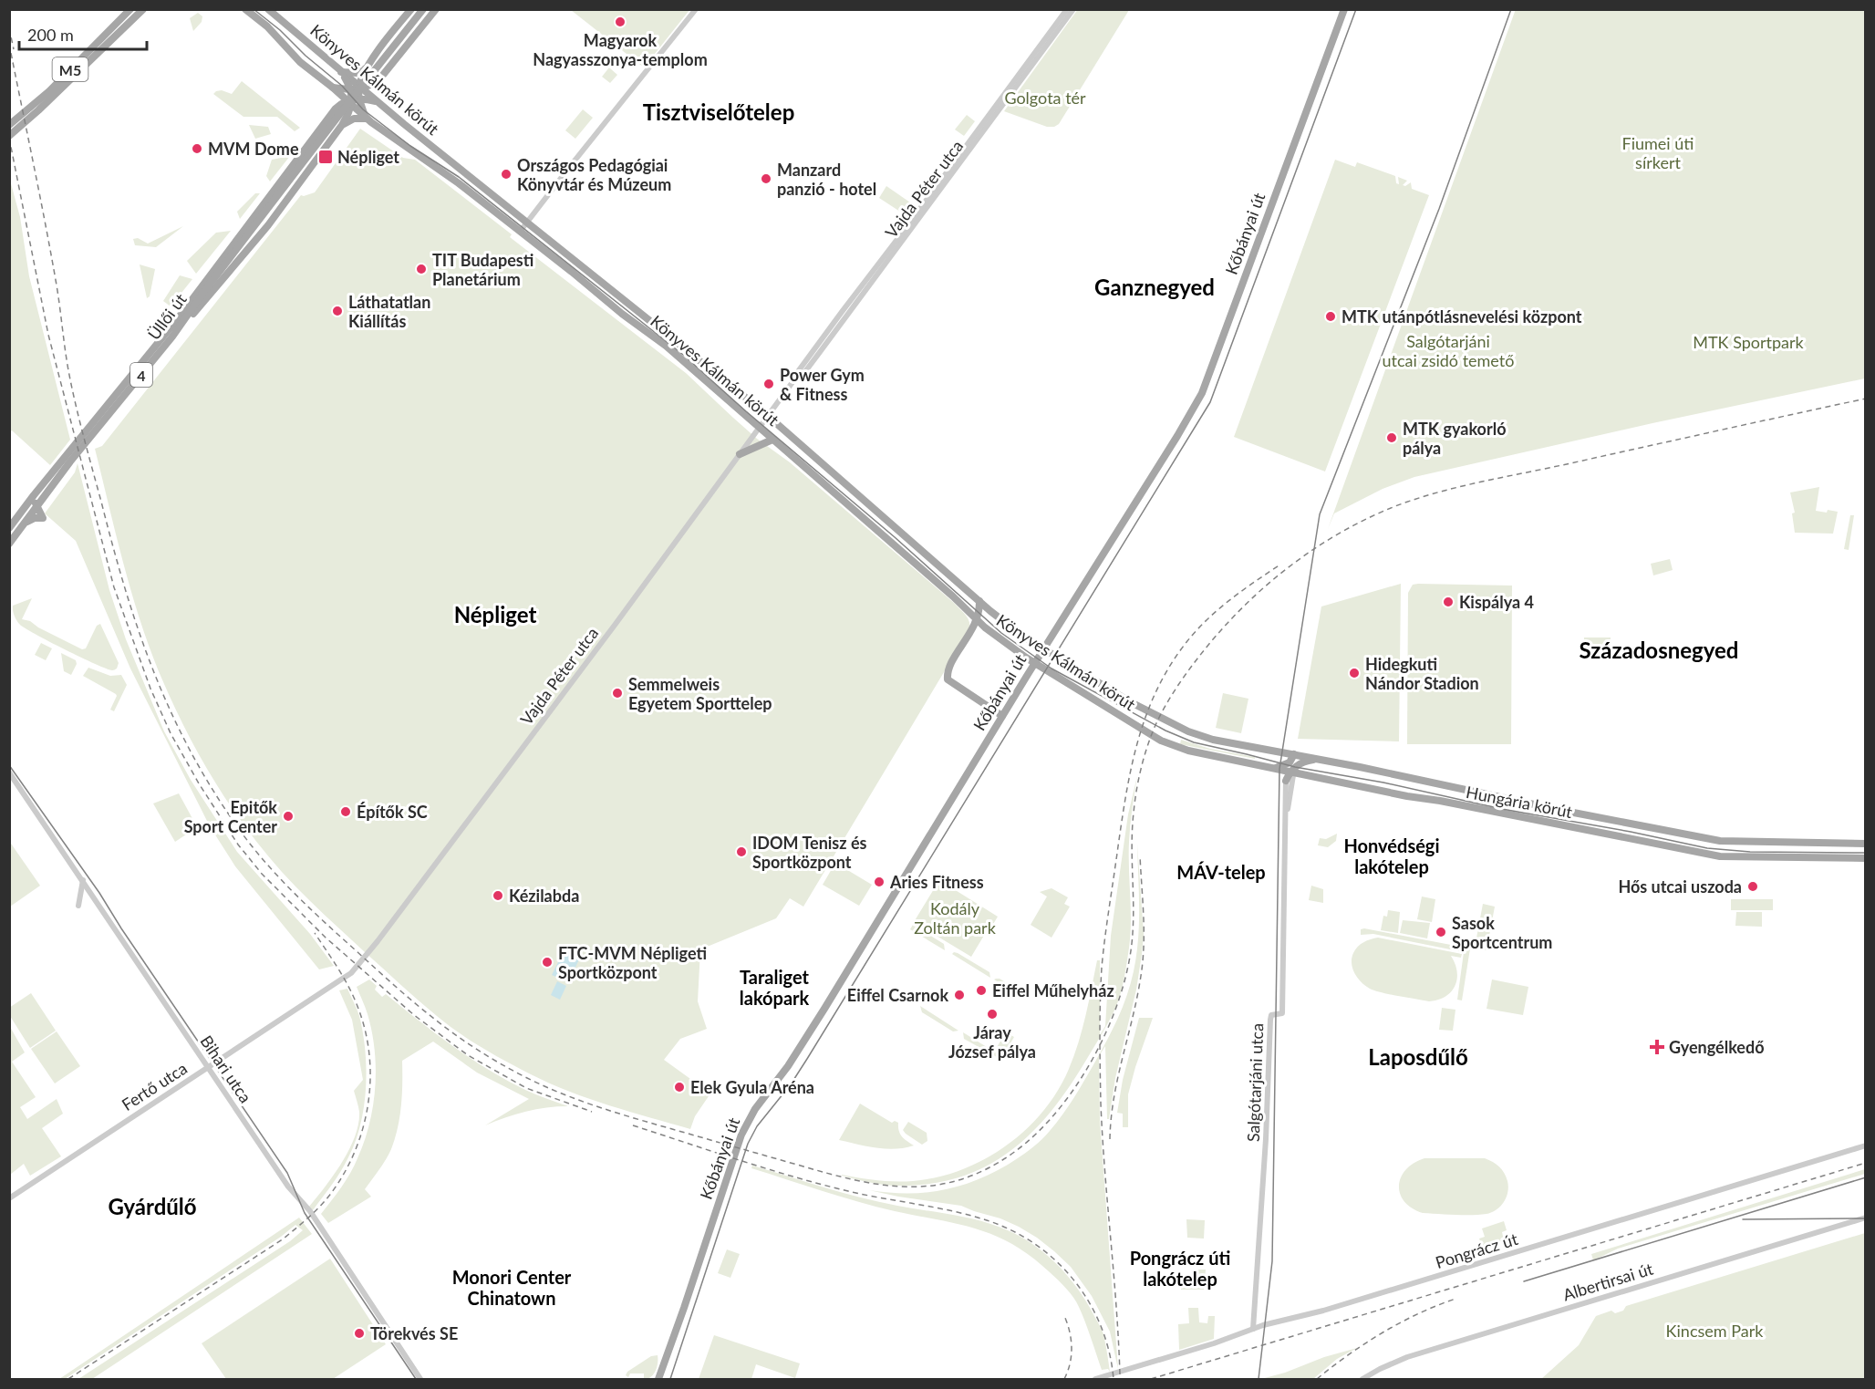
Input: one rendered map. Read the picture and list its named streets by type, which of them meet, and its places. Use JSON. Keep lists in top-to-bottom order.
{
  "streets": {
    "main road": [
      "M5",
      "Könyves Kálmán körút",
      "Kőbányai út",
      "Üllői út",
      "4",
      "Hungária körút"
    ],
    "street": [
      "Vajda Péter utca",
      "Bihari utca",
      "Salgótarjáni utca",
      "Fertő utca",
      "Pongrácz út",
      "Albertirsai út"
    ]
  },
  "crossings": [
    ["Könyves Kálmán körút", "Vajda Péter utca"],
    ["Könyves Kálmán körút", "Kőbányai út"],
    ["Könyves Kálmán körút", "Hungária körút"],
    ["Vajda Péter utca", "Fertő utca"],
    ["Hungária körút", "Salgótarjáni utca"],
    ["Bihari utca", "Fertő utca"],
    ["Salgótarjáni utca", "Pongrácz út"]
  ],
  "districts": [
    "Tisztviselőtelep",
    "Ganznegyed",
    "Népliget",
    "Századosnegyed",
    "Honvédségi lakótelep",
    "MÁV-telep",
    "Taraliget lakópark",
    "Laposdűlő",
    "Gyárdűlő",
    "Pongrácz úti lakótelep",
    "Monori Center Chinatown"
  ],
  "parks": [
    "Golgota tér",
    "Fiumei úti sírkert",
    "Salgótarjáni utcai zsidó temető",
    "MTK Sportpark",
    "Kodály Zoltán park",
    "Kincsem Park"
  ],
  "places": {
    "other": [
      "Magyarok Nagyasszonya-templom",
      "MVM Dome",
      "Országos Pedagógiai Könyvtár és Múzeum",
      "Manzard panzió - hotel",
      "TIT Budapesti Planetárium",
      "Láthatatlan Kiállítás",
      "MTK utánpótlásnevelési központ",
      "Power Gym & Fitness",
      "MTK gyakorló pálya",
      "Kispálya 4",
      "Hidegkuti Nándor Stadion",
      "Semmelweis Egyetem Sporttelep",
      "Építők SC",
      "Epitők Sport Center",
      "IDOM Tenisz és Sportközpont",
      "Aries Fitness",
      "Hős utcai uszoda",
      "Kézilabda",
      "Sasok Sportcentrum",
      "FTC-MVM Népligeti Sportközpont",
      "Eiffel Műhelyház",
      "Eiffel Csarnok",
      "Járay József pálya",
      "Elek Gyula Aréna",
      "Törekvés SE"
    ],
    "transit": ["Népliget"],
    "health": ["Gyengélkedő"]
  },
  "scale_bar": "200 m"
}
